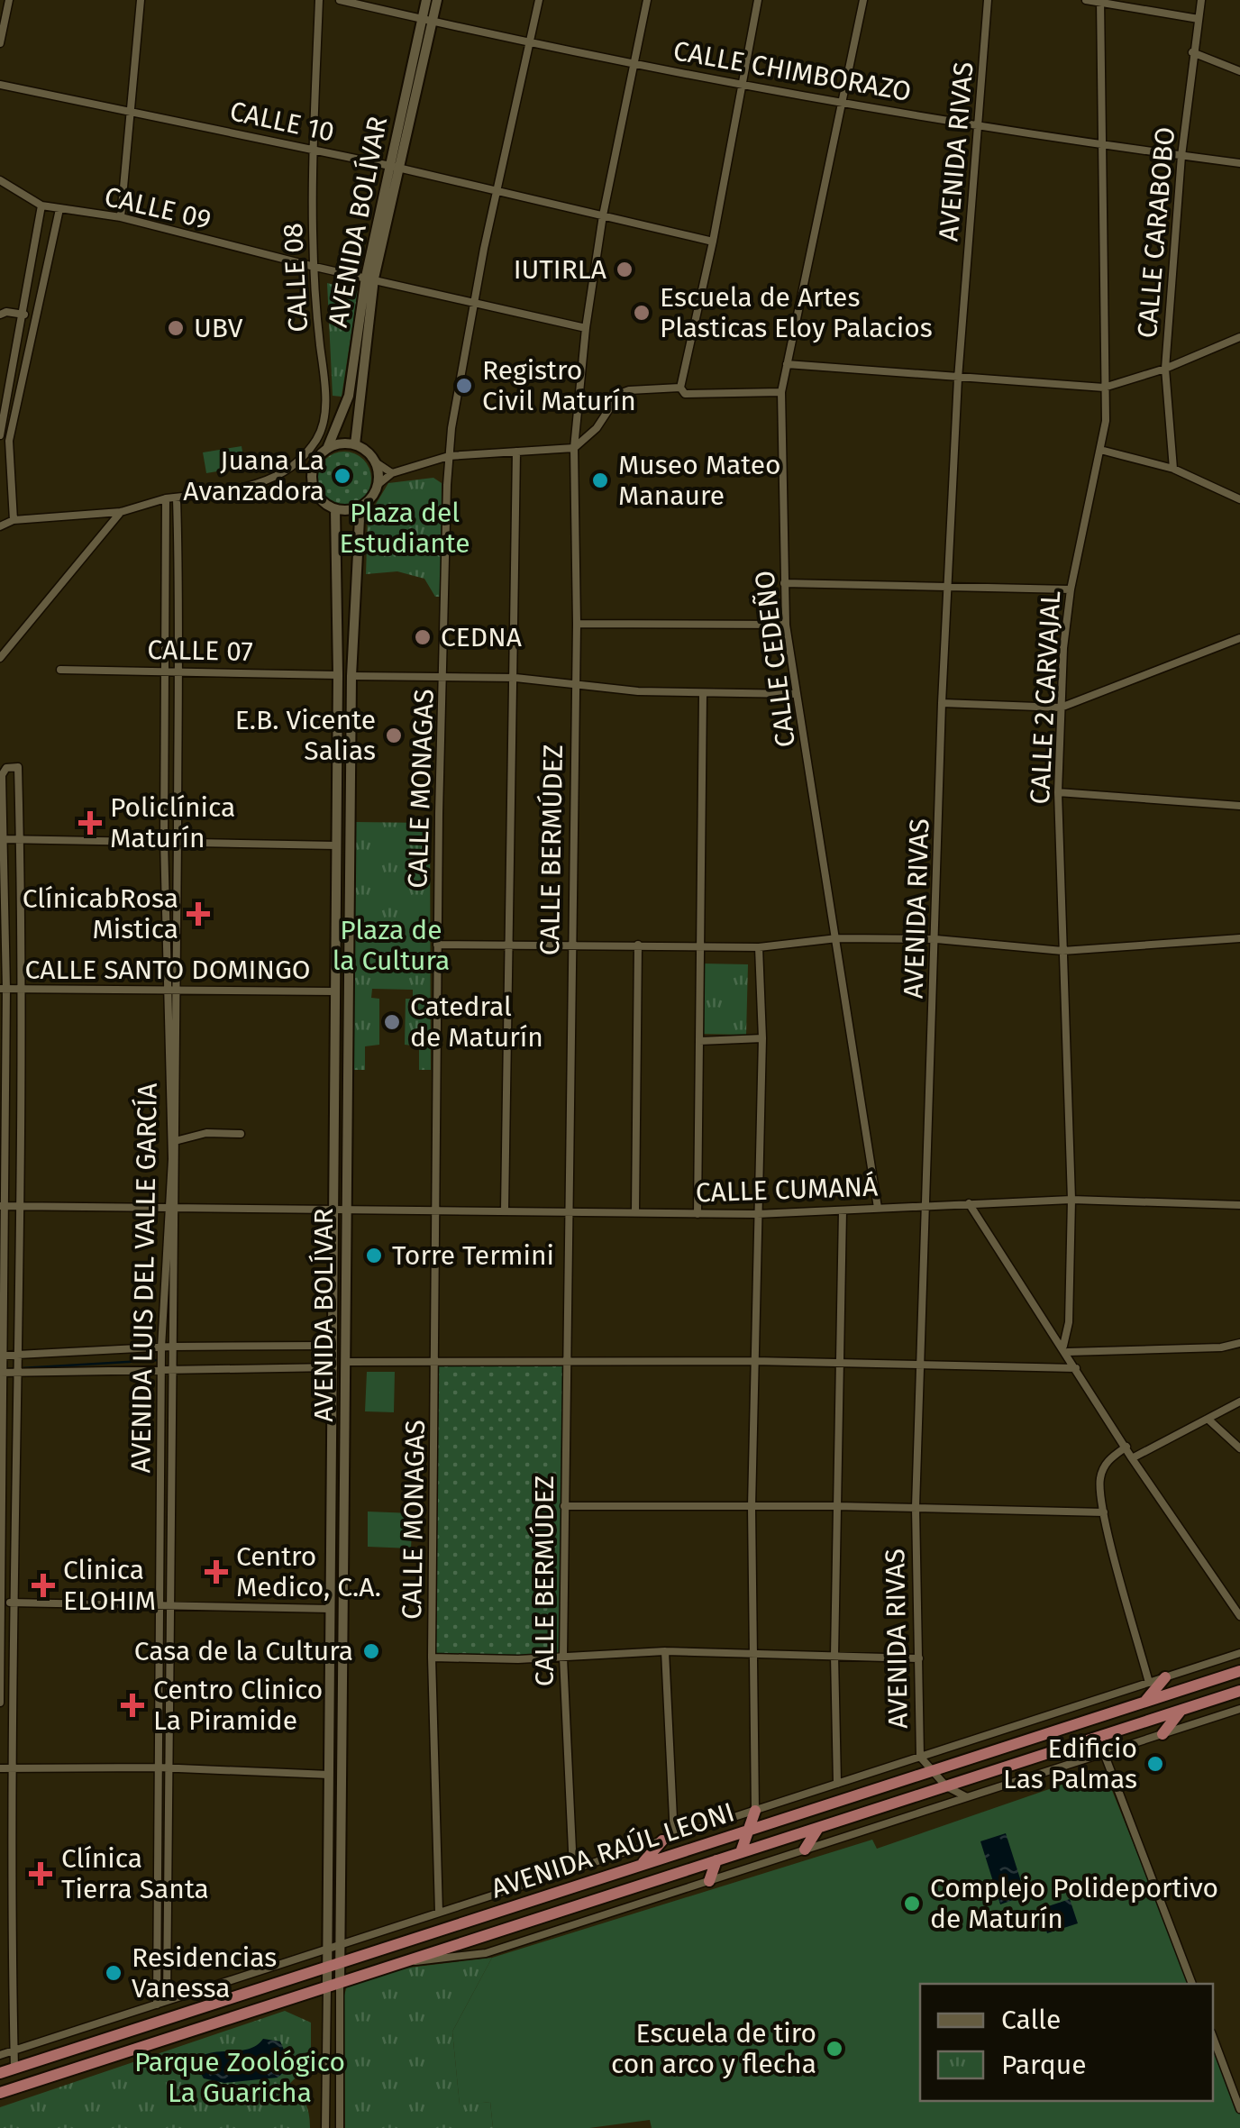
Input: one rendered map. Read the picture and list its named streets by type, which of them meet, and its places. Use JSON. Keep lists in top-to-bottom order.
{
  "streets": {
    "highway": ["AVENIDA RAÚL LEONI"],
    "street": [
      "CALLE CHIMBORAZO",
      "CALLE 10",
      "AVENIDA RIVAS",
      "CALLE 09",
      "AVENIDA BOLÍVAR",
      "CALLE CARABOBO",
      "CALLE 08",
      "CALLE 07",
      "CALLE CEDEÑO",
      "CALLE 2 CARVAJAL",
      "CALLE MONAGAS",
      "CALLE BERMÚDEZ",
      "CALLE SANTO DOMINGO",
      "CALLE CUMANÁ",
      "AVENIDA LUIS DEL VALLE GARCÍA"
    ]
  },
  "crossings": [
    ["CALLE CHIMBORAZO", "AVENIDA RIVAS"],
    ["CALLE CHIMBORAZO", "AVENIDA BOLÍVAR"],
    ["CALLE CHIMBORAZO", "CALLE CARABOBO"],
    ["CALLE CHIMBORAZO", "CALLE CEDEÑO"],
    ["CALLE CHIMBORAZO", "CALLE 2 CARVAJAL"],
    ["CALLE CHIMBORAZO", "CALLE MONAGAS"],
    ["CALLE CHIMBORAZO", "CALLE BERMÚDEZ"],
    ["CALLE 10", "AVENIDA BOLÍVAR"],
    ["CALLE 10", "CALLE 08"],
    ["CALLE 10", "CALLE MONAGAS"],
    ["CALLE 10", "CALLE BERMÚDEZ"],
    ["AVENIDA RIVAS", "CALLE CUMANÁ"],
    ["AVENIDA RIVAS", "AVENIDA RAÚL LEONI"],
    ["CALLE 09", "AVENIDA BOLÍVAR"],
    ["CALLE 09", "CALLE 08"],
    ["CALLE 09", "CALLE MONAGAS"],
    ["CALLE 09", "CALLE BERMÚDEZ"],
    ["AVENIDA BOLÍVAR", "CALLE 07"],
    ["AVENIDA BOLÍVAR", "CALLE SANTO DOMINGO"],
    ["AVENIDA BOLÍVAR", "CALLE CUMANÁ"],
    ["AVENIDA BOLÍVAR", "AVENIDA RAÚL LEONI"],
    ["CALLE 07", "AVENIDA LUIS DEL VALLE GARCÍA"],
    ["CALLE CEDEÑO", "CALLE CUMANÁ"],
    ["CALLE 2 CARVAJAL", "CALLE CUMANÁ"],
    ["CALLE MONAGAS", "CALLE CUMANÁ"],
    ["CALLE MONAGAS", "AVENIDA RAÚL LEONI"],
    ["CALLE BERMÚDEZ", "CALLE CUMANÁ"],
    ["CALLE BERMÚDEZ", "AVENIDA RAÚL LEONI"],
    ["CALLE SANTO DOMINGO", "AVENIDA LUIS DEL VALLE GARCÍA"],
    ["CALLE CUMANÁ", "AVENIDA LUIS DEL VALLE GARCÍA"],
    ["AVENIDA LUIS DEL VALLE GARCÍA", "AVENIDA RAÚL LEONI"]
  ],
  "parks": ["Plaza del Estudiante", "Plaza de la Cultura", "Parque Zoológico La Guaricha"],
  "places": {
    "other": [
      "IUTIRLA",
      "Escuela de Artes Plasticas Eloy Palacios",
      "UBV",
      "Registro Civil Maturín",
      "Juana La Avanzadora",
      "Museo Mateo Manaure",
      "CEDNA",
      "E.B. Vicente Salias",
      "Catedral de Maturín",
      "Torre Termini",
      "Casa de la Cultura",
      "Edificio Las Palmas",
      "Complejo Polideportivo de Maturín",
      "Residencias Vanessa",
      "Escuela de tiro con arco y flecha"
    ],
    "health": [
      "Policlínica Maturín",
      "ClínicabRosa Mistica",
      "Centro Medico, C.A.",
      "Clinica ELOHIM",
      "Centro Clinico La Piramide",
      "Clínica Tierra Santa"
    ]
  },
  "legend": ["Calle", "Parque"]
}
